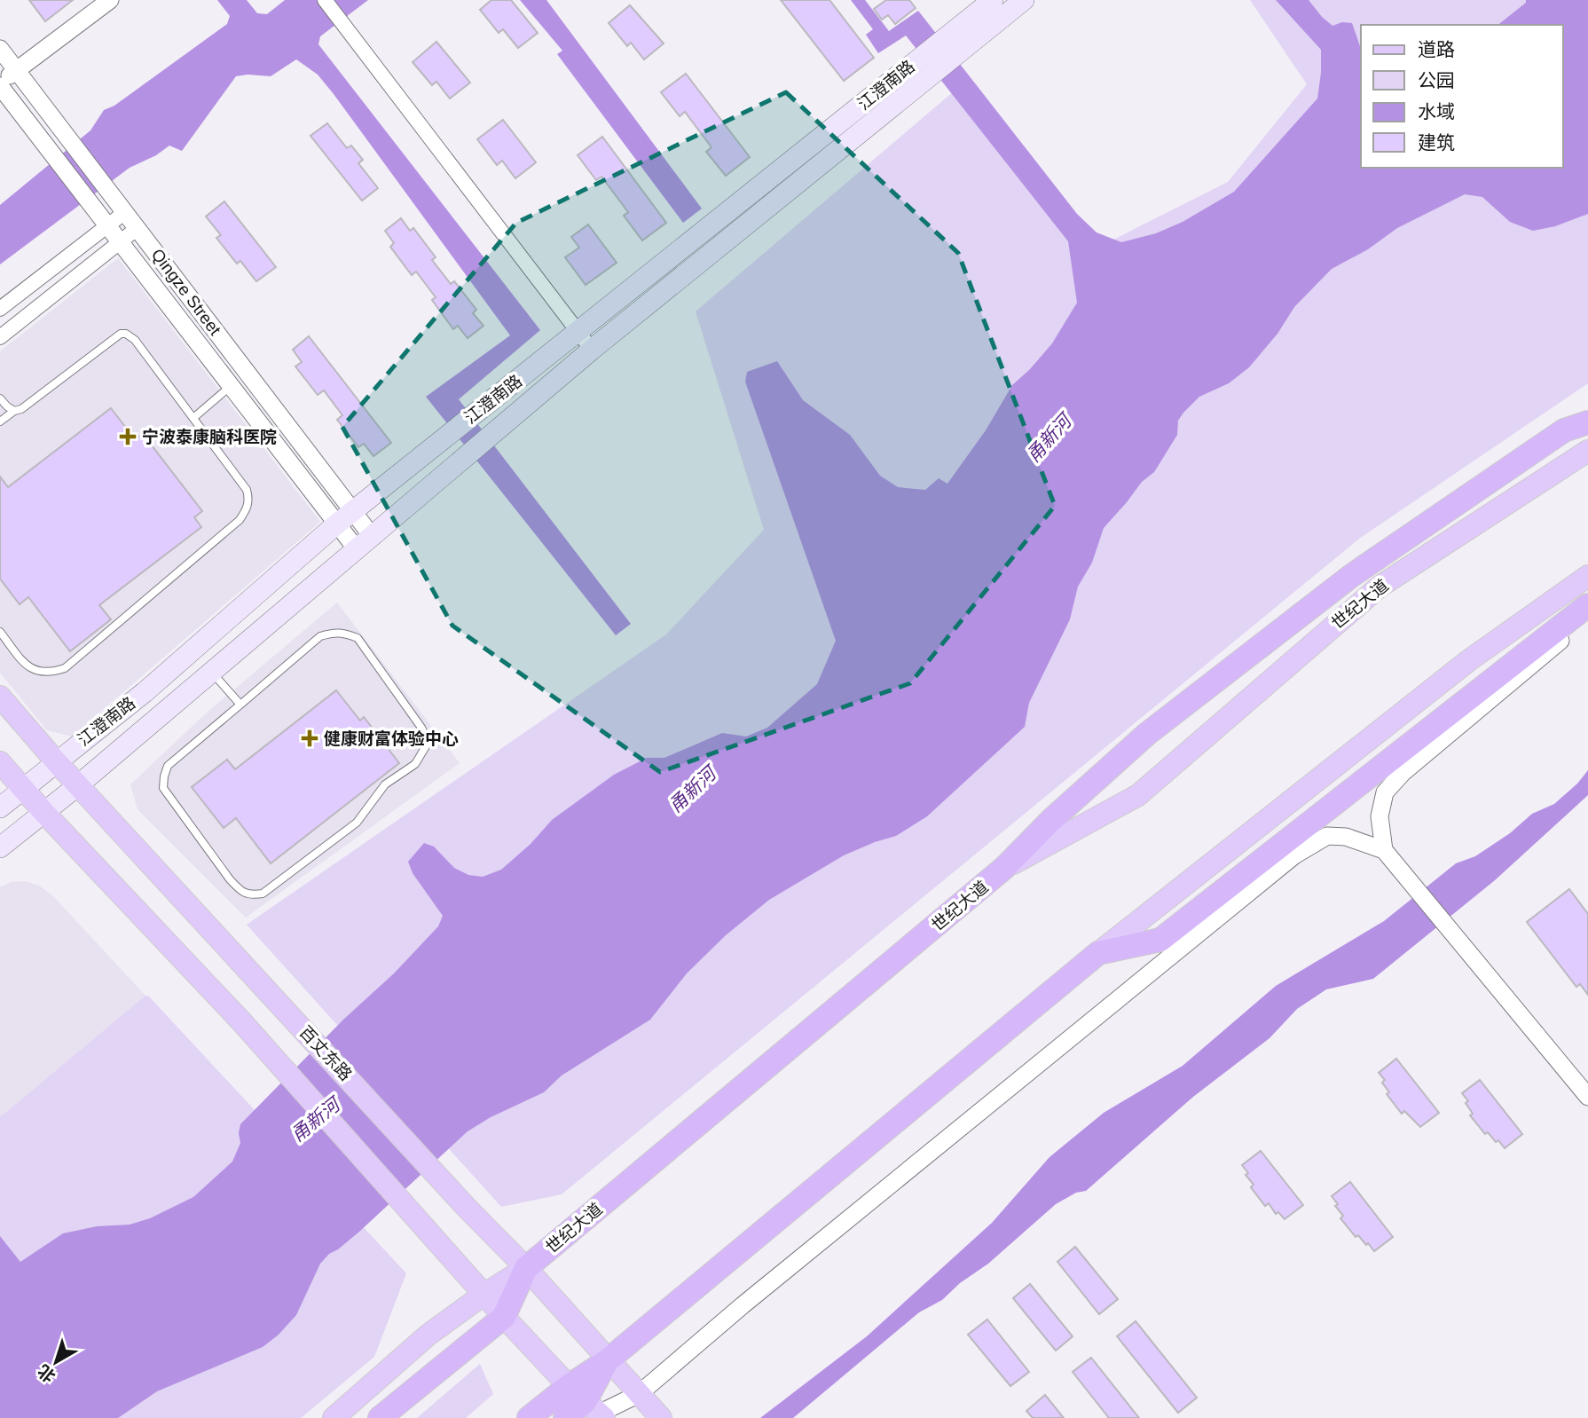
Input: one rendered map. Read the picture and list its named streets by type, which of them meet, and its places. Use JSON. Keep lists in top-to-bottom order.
{
  "streets": {
    "highway": ["世纪大道"],
    "main road": ["江澄南路", "百丈东路"],
    "street": ["Qingze Street"]
  },
  "crossings": [
    ["江澄南路", "Qingze Street"],
    ["江澄南路", "百丈东路"],
    ["世纪大道", "百丈东路"]
  ],
  "water": ["甬新河"],
  "places": {
    "health": ["宁波泰康脑科医院", "健康财富体验中心"]
  },
  "legend": [
    "道路",
    "公园",
    "水域",
    "建筑"
  ],
  "north": "bottom left"
}
